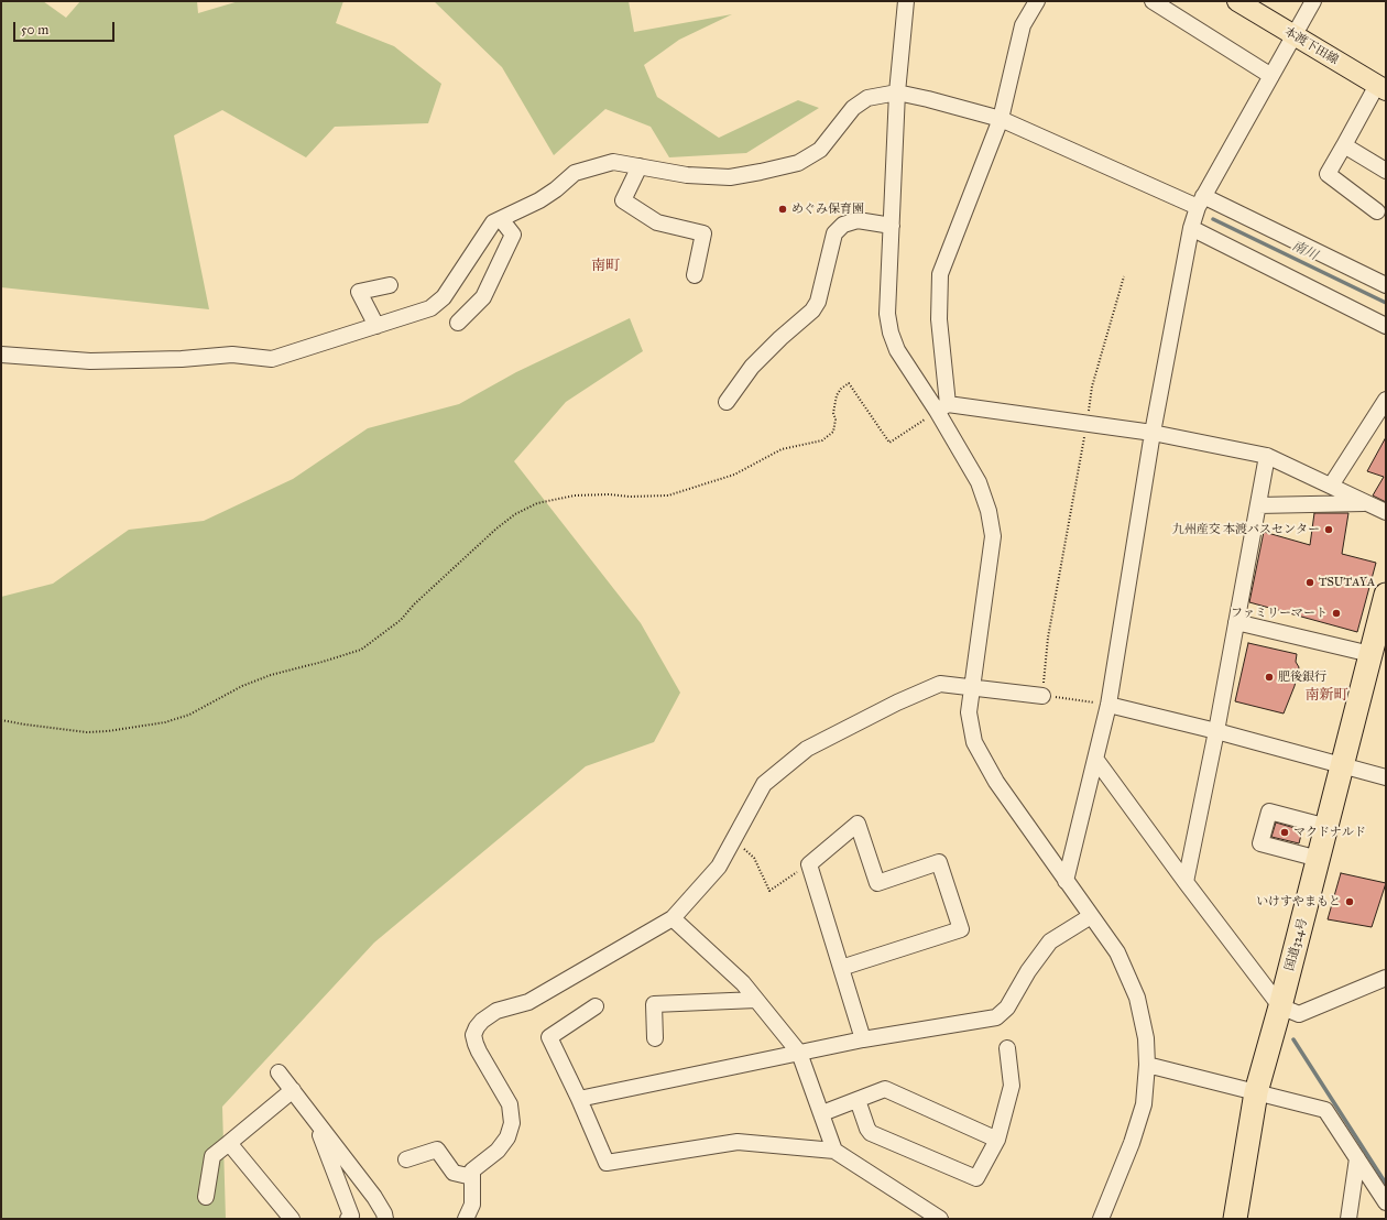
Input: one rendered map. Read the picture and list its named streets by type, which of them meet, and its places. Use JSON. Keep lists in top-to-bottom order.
{
  "streets": {
    "highway": ["国道324号"],
    "main road": ["本渡下田線"]
  },
  "districts": ["南町", "南新町"],
  "water": ["南川"],
  "places": [
    "めぐみ保育園",
    "九州産交 本渡バスセンター",
    "TSUTAYA",
    "ファミリーマート",
    "肥後銀行",
    "マクドナルド",
    "いけすやまもと"
  ],
  "scale_bar": "50 m"
}
